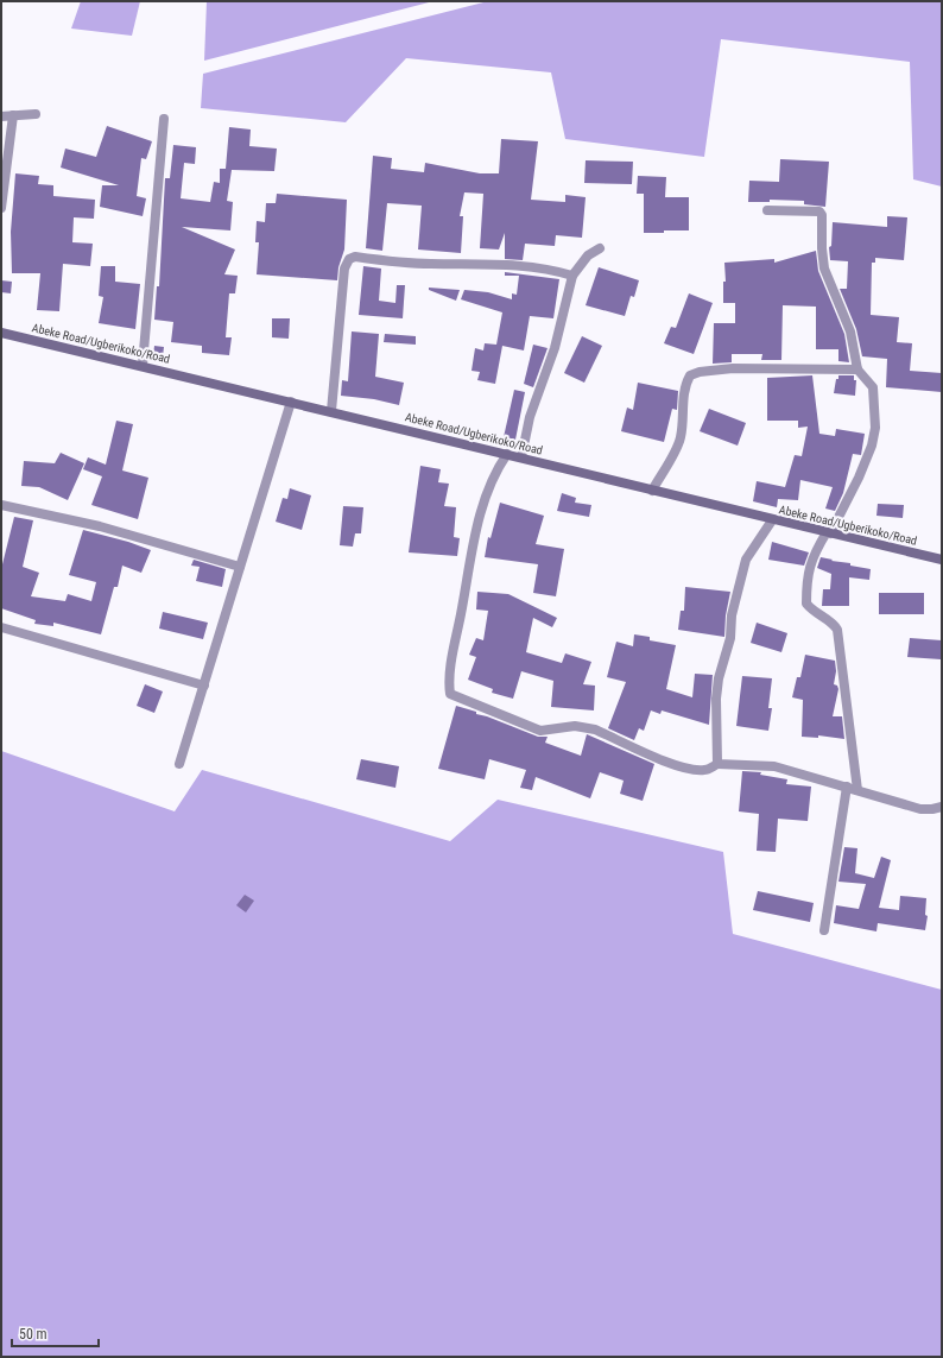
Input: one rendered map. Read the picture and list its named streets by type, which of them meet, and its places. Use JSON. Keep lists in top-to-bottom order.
{
  "streets": {
    "street": ["Abeke Road/Ugberikoko/Road"]
  },
  "scale_bar": "50 m"
}
